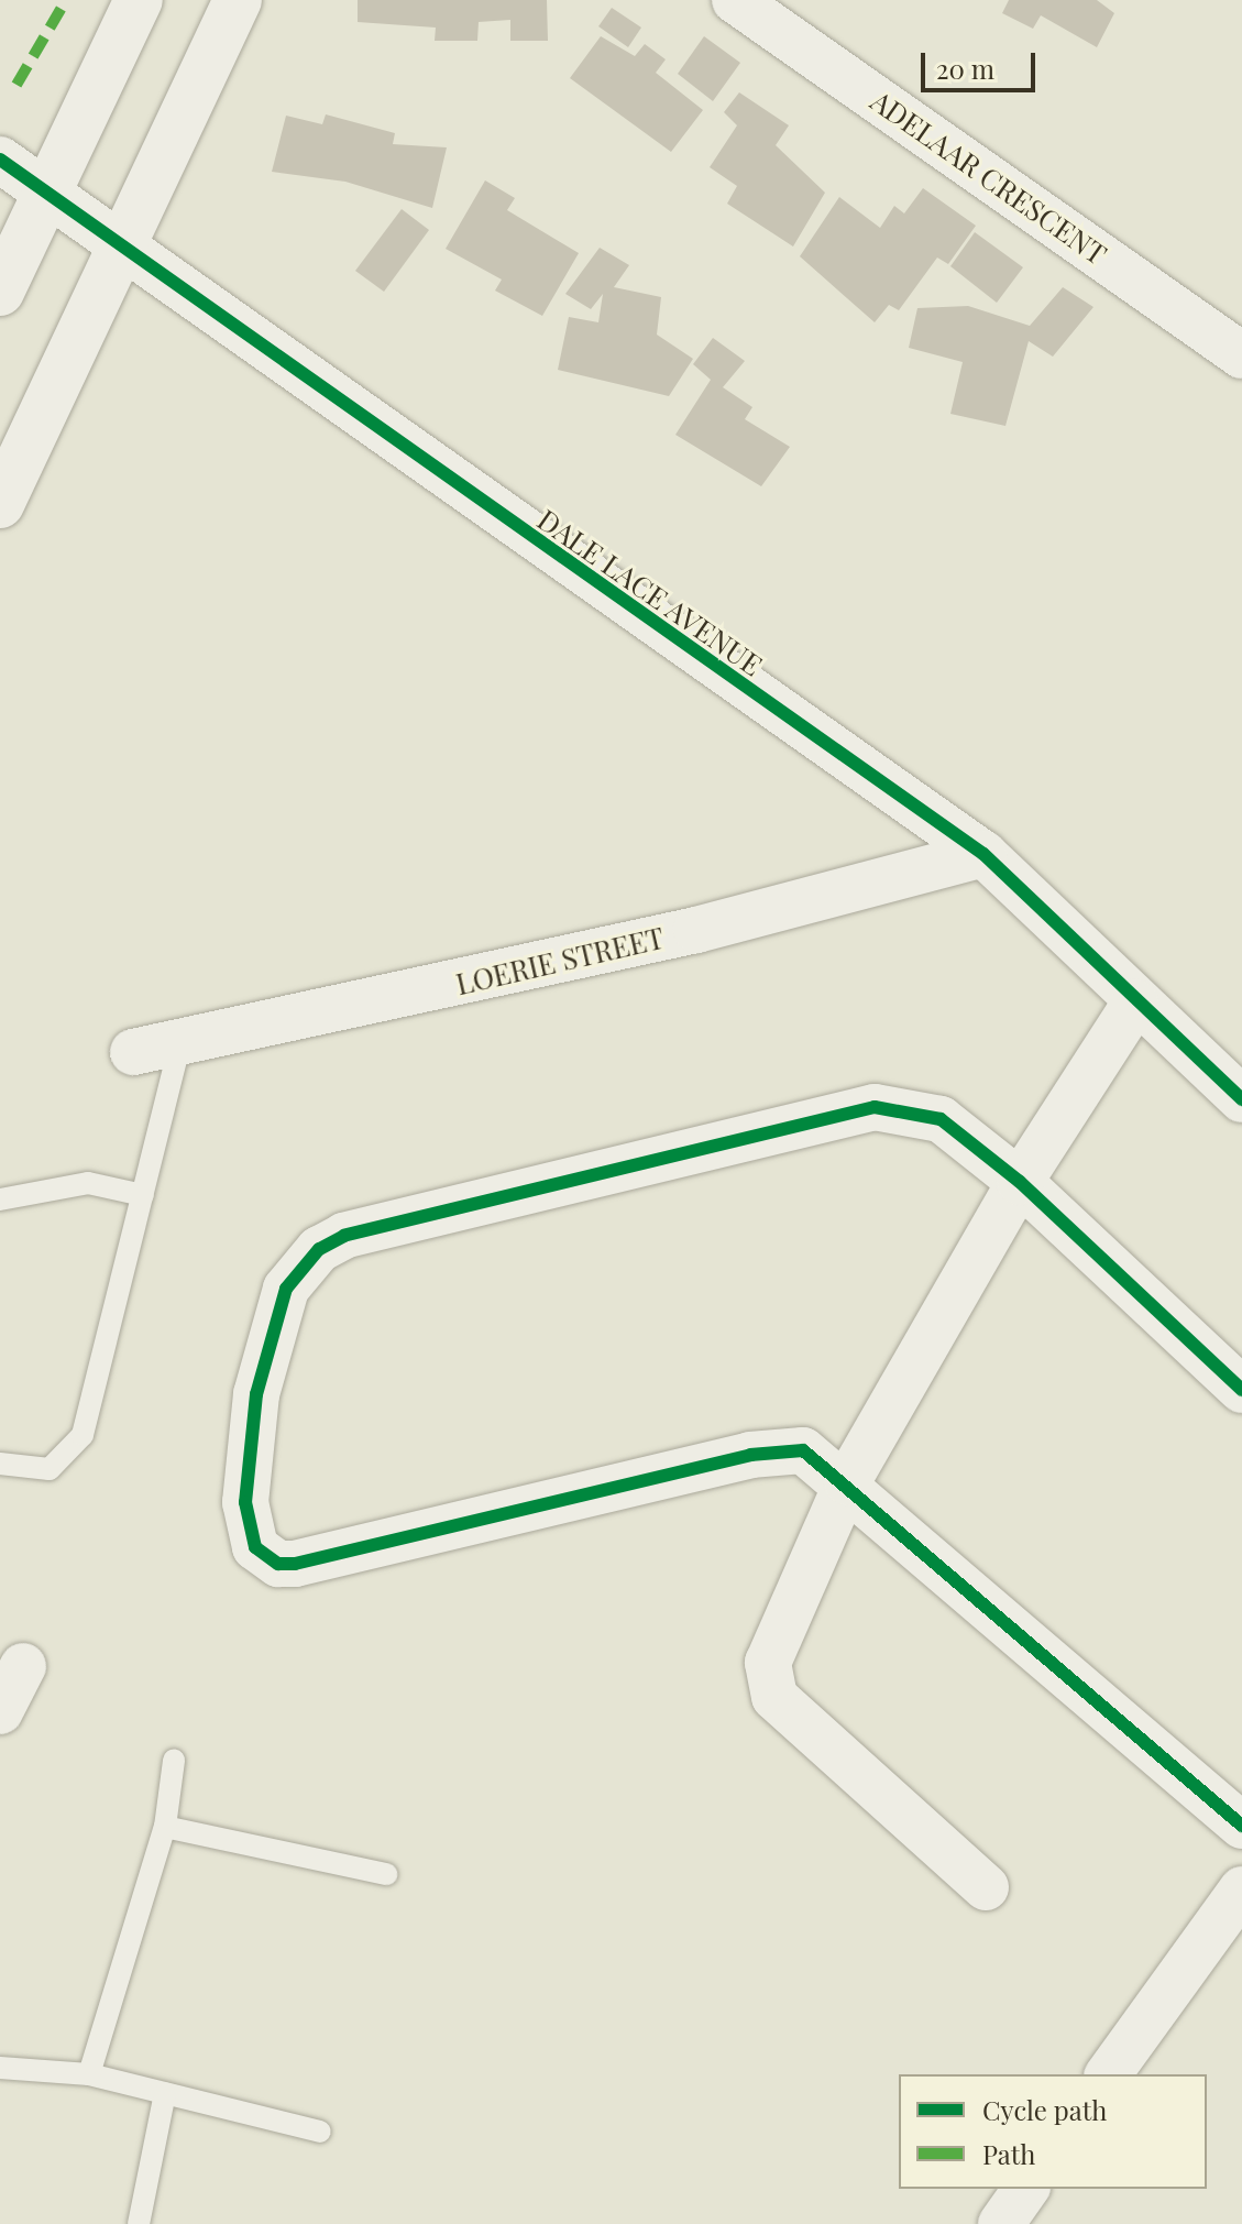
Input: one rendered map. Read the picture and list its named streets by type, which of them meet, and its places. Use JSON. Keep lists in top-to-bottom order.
{
  "streets": {
    "street": ["ADELAAR CRESCENT", "DALE LACE AVENUE", "LOERIE STREET"]
  },
  "crossings": [
    ["DALE LACE AVENUE", "LOERIE STREET"]
  ],
  "legend": ["Cycle path", "Path"],
  "scale_bar": "20 m"
}
